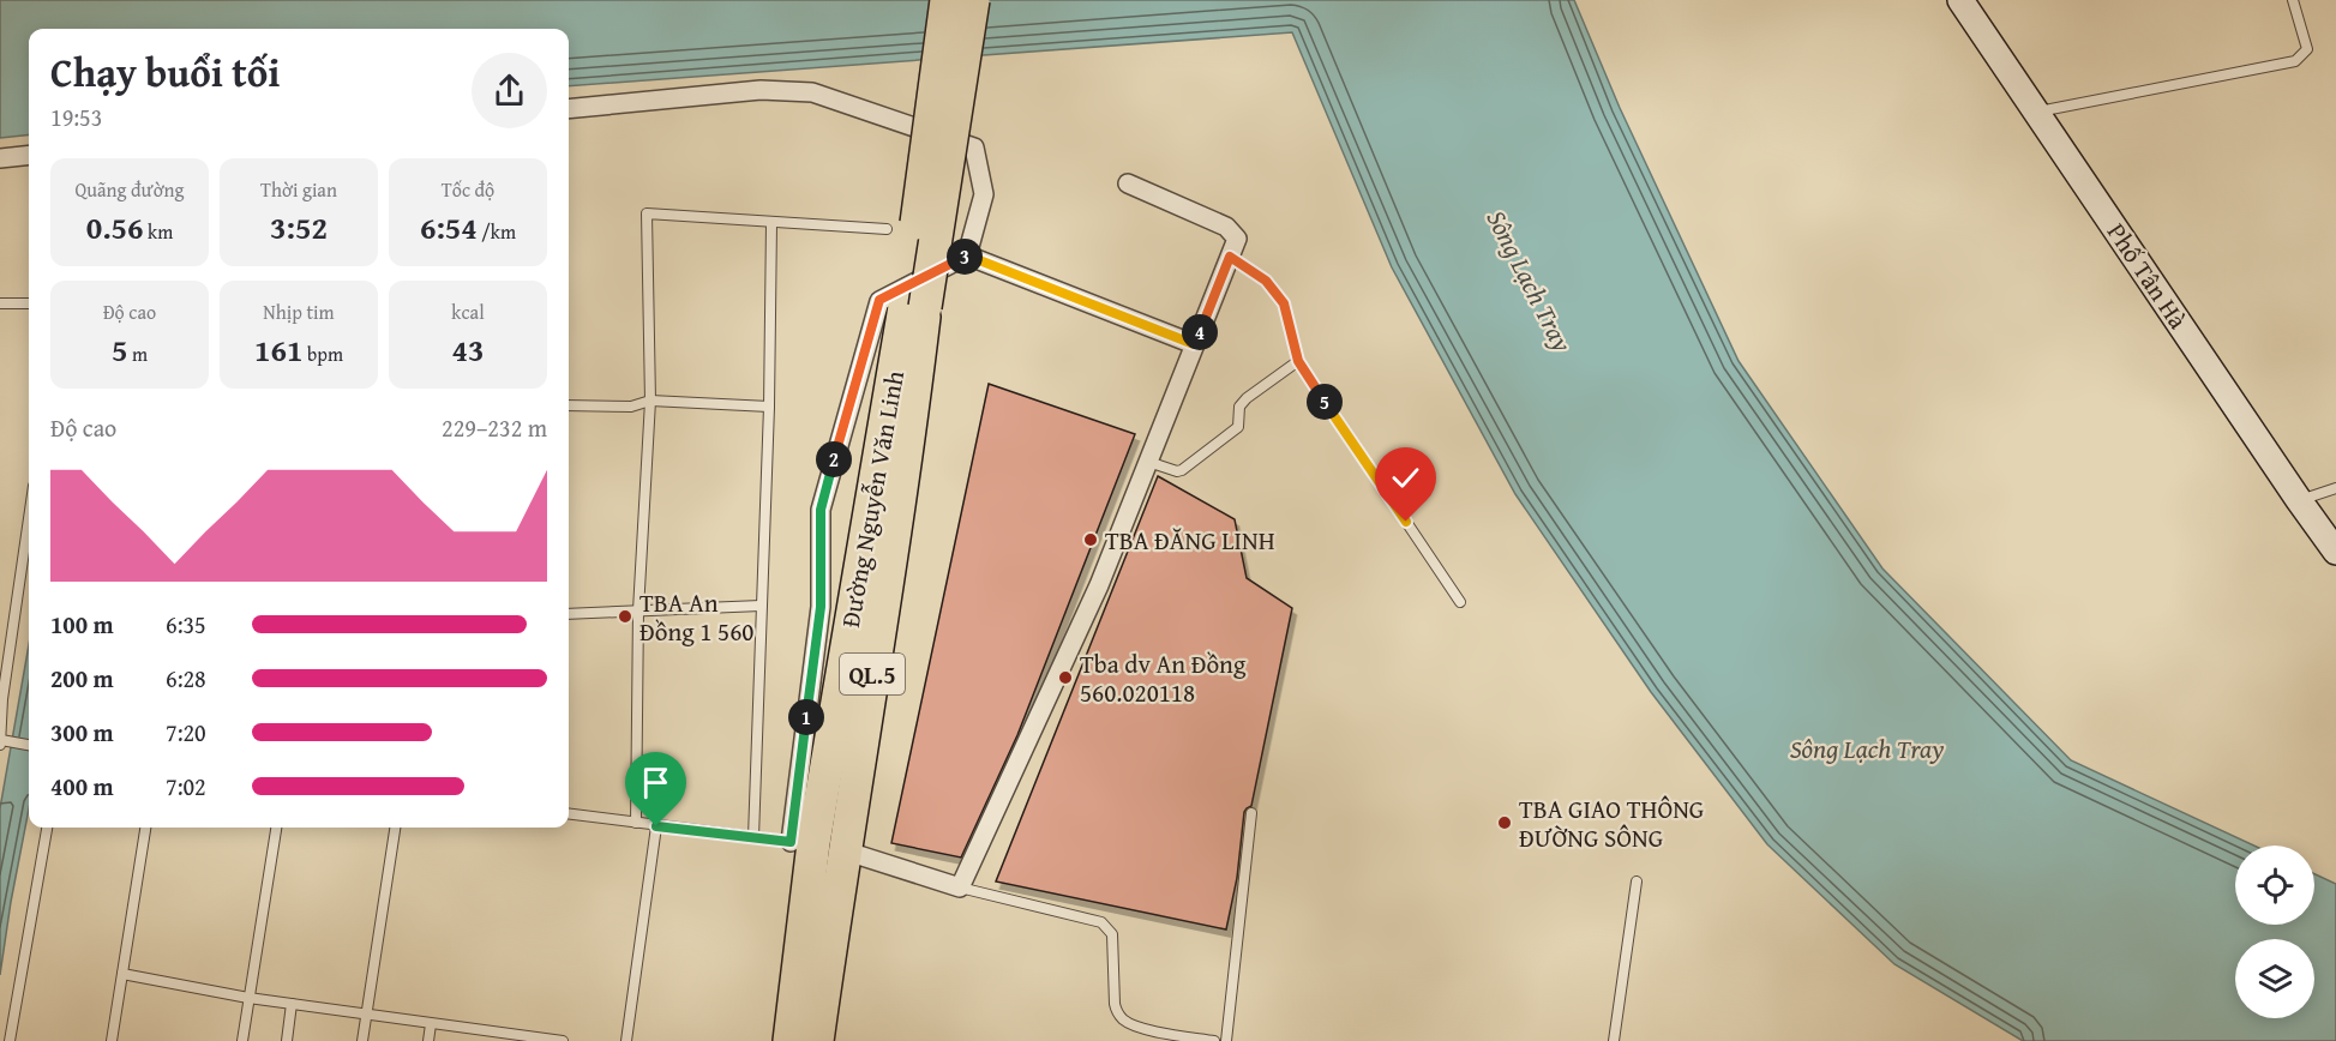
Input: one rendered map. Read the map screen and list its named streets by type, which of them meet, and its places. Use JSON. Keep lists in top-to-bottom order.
{
  "streets": {
    "highway": ["Đường Nguyễn Văn Linh", "QL.5"],
    "street": ["Phố Tân Hà"]
  },
  "water": ["Sông Lạch Tray"],
  "places": [
    "TBA ĐĂNG LINH",
    "TBA An Đồng 1 560",
    "Tba dv An Đồng 560.020118",
    "TBA GIAO THÔNG ĐƯỜNG SÔNG"
  ],
  "page": {
    "heading": ["Chạy buổi tối", "19:53"],
    "stats": [
      ["Quãng đường", "0.56 km"],
      ["Thời gian", "3:52"],
      ["Tốc độ", "6:54 /km"],
      ["Độ cao", "5 m"],
      ["Nhịp tim", "161 bpm"],
      ["kcal", "43"]
    ],
    "pins": [
      "3",
      "4",
      "5",
      "2",
      "1"
    ],
    "chart": ["Độ cao", "229–232 m"],
    "list": [
      {
        "name": "100 m",
        "note": "6:35"
      },
      {
        "name": "200 m",
        "note": "6:28"
      },
      {
        "name": "300 m",
        "note": "7:20"
      },
      {
        "name": "400 m",
        "note": "7:02"
      }
    ]
  }
}
